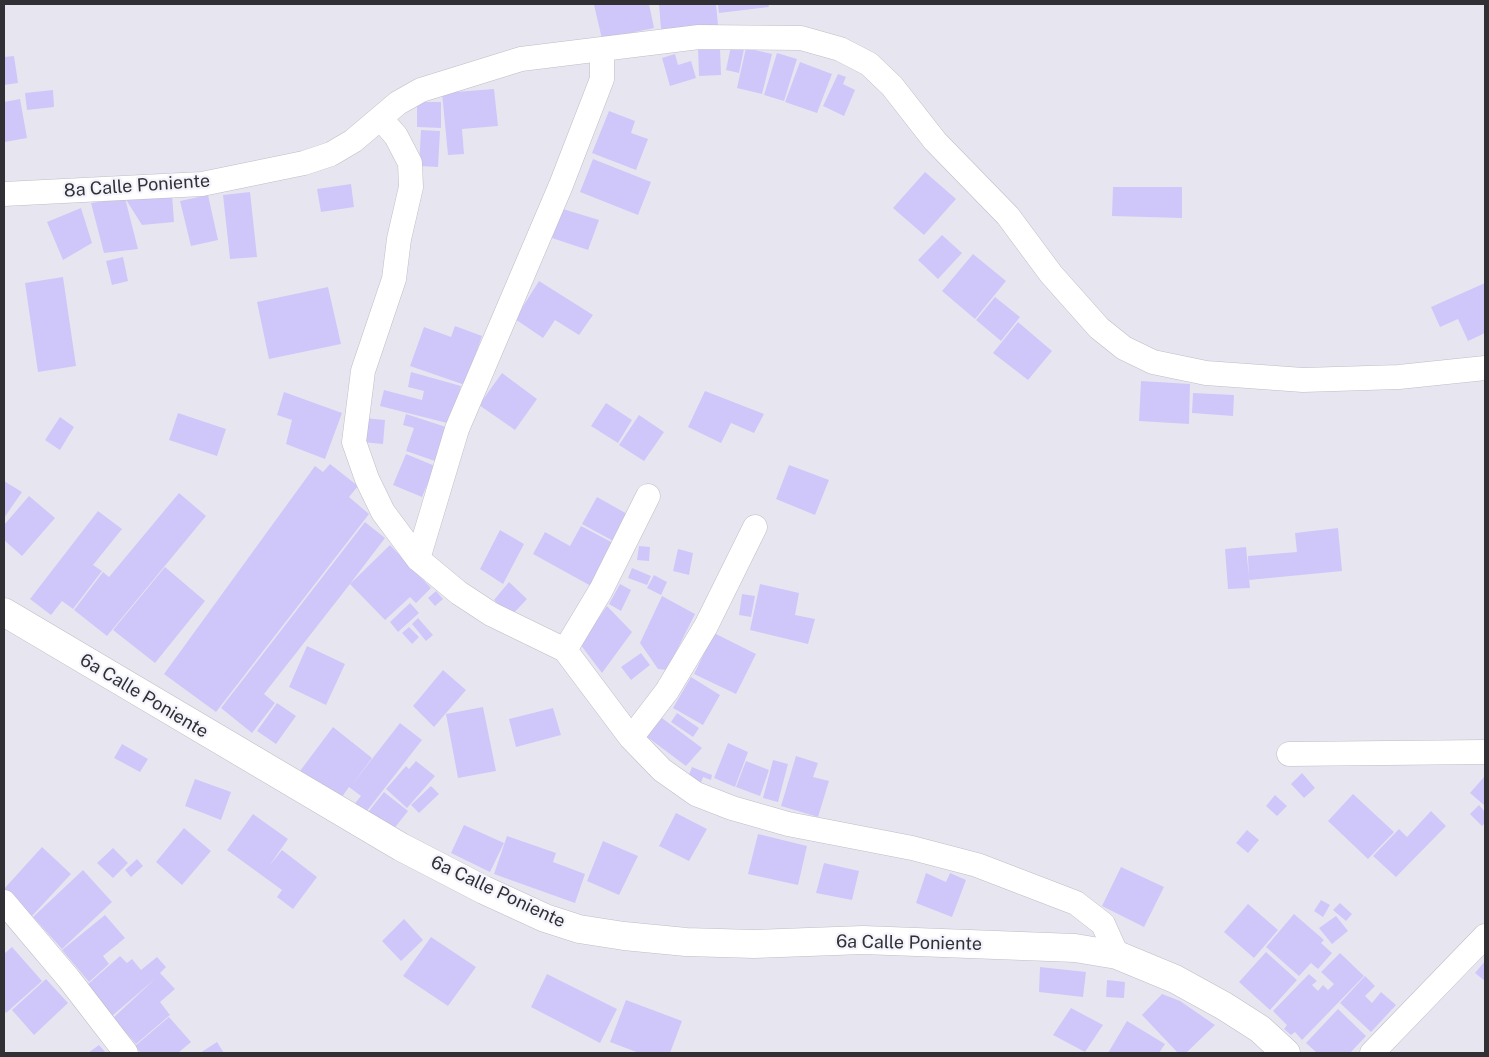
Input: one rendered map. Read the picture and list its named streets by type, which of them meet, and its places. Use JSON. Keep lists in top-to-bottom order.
{
  "streets": {
    "street": ["8a Calle Poniente", "6a Calle Poniente"]
  }
}
